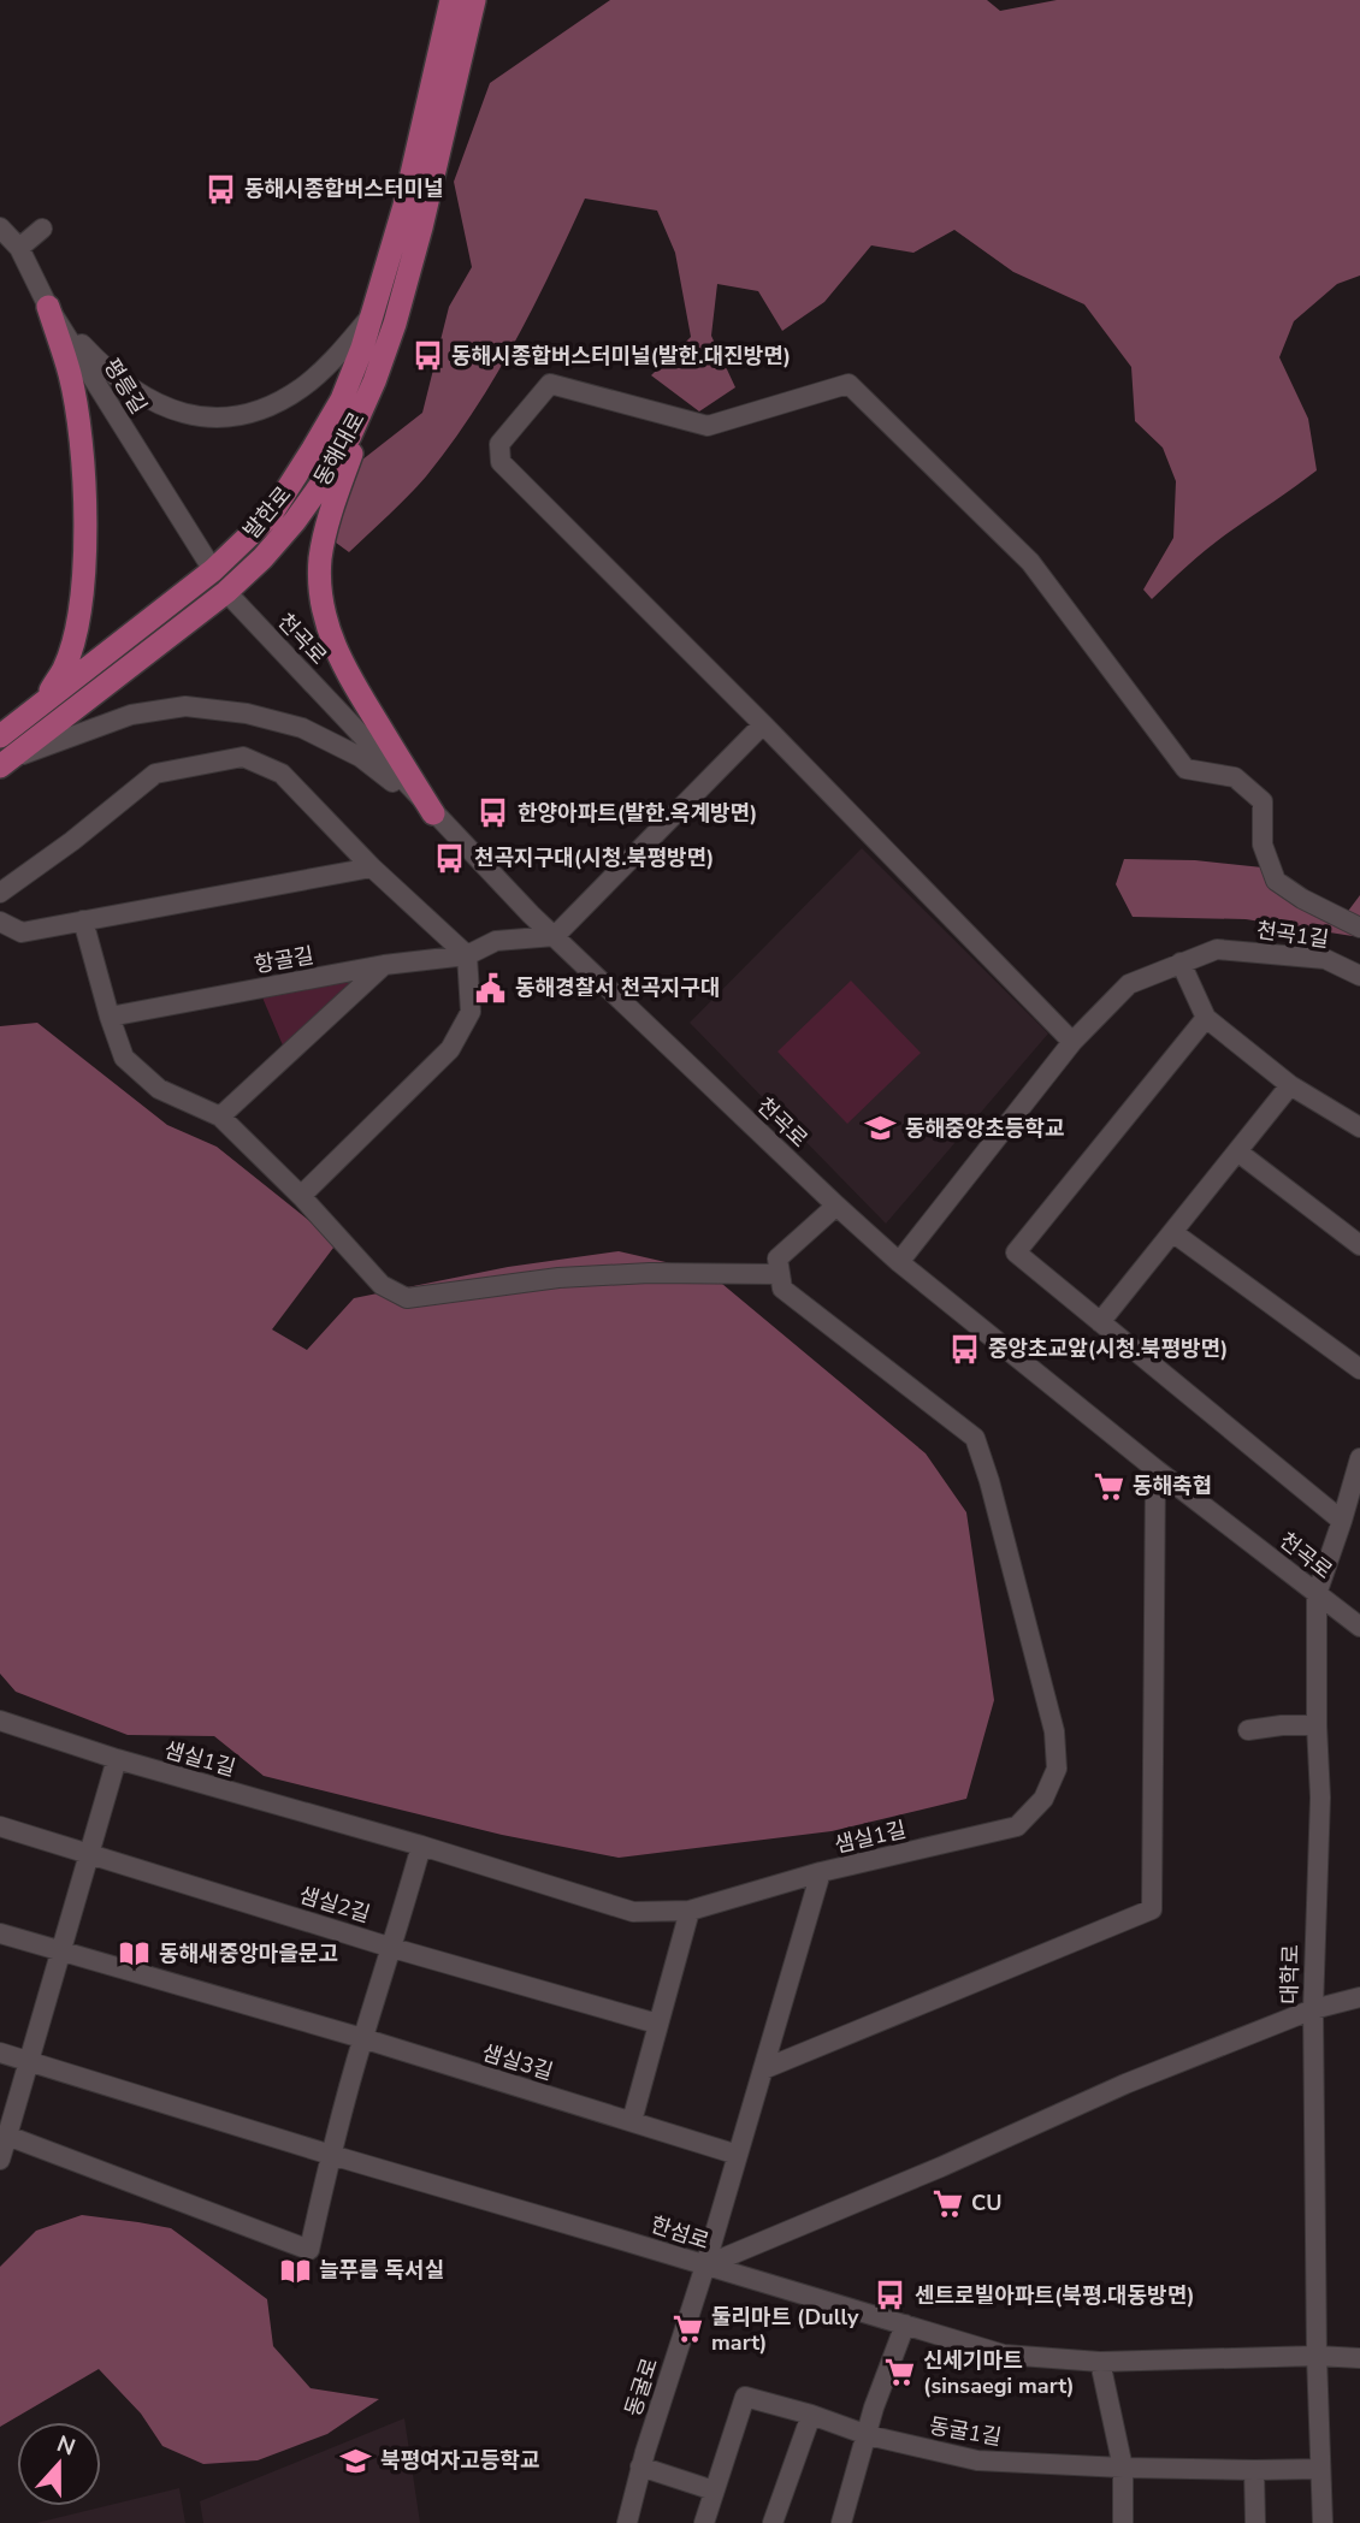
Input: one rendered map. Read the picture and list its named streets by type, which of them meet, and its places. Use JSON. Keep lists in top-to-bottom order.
{
  "streets": {
    "main road": ["동해대로", "발한로"],
    "street": [
      "평릉길",
      "천곡로",
      "천곡1길",
      "항골길",
      "샘실1길",
      "샘실2길",
      "대학로",
      "샘실3길",
      "한섬로",
      "동굴로",
      "동굴1길"
    ]
  },
  "crossings": [
    ["평릉길", "발한로"],
    ["동해대로", "천곡로"],
    ["천곡로", "항골길"],
    ["천곡로", "대학로"],
    ["대학로", "한섬로"],
    ["대학로", "동굴1길"],
    ["샘실3길", "동굴로"],
    ["한섬로", "동굴로"]
  ],
  "places": {
    "bus stop": [
      "동해시종합버스터미널",
      "동해시종합버스터미널(발한.대진방면)",
      "한양아파트(발한.옥계방면)",
      "천곡지구대(시청.북평방면)",
      "중앙초교앞(시청.북평방면)",
      "센트로빌아파트(북평.대동방면)"
    ],
    "public building": ["동해경찰서 천곡지구대"],
    "school or university": ["동해중앙초등학교", "북평여자고등학교"],
    "supermarket": [
      "동해축협",
      "CU",
      "둘리마트 (Dully mart)",
      "신세기마트 (sinsaegi mart)"
    ],
    "library": ["동해새중앙마을문고", "늘푸름 독서실"]
  },
  "north": "top"
}
